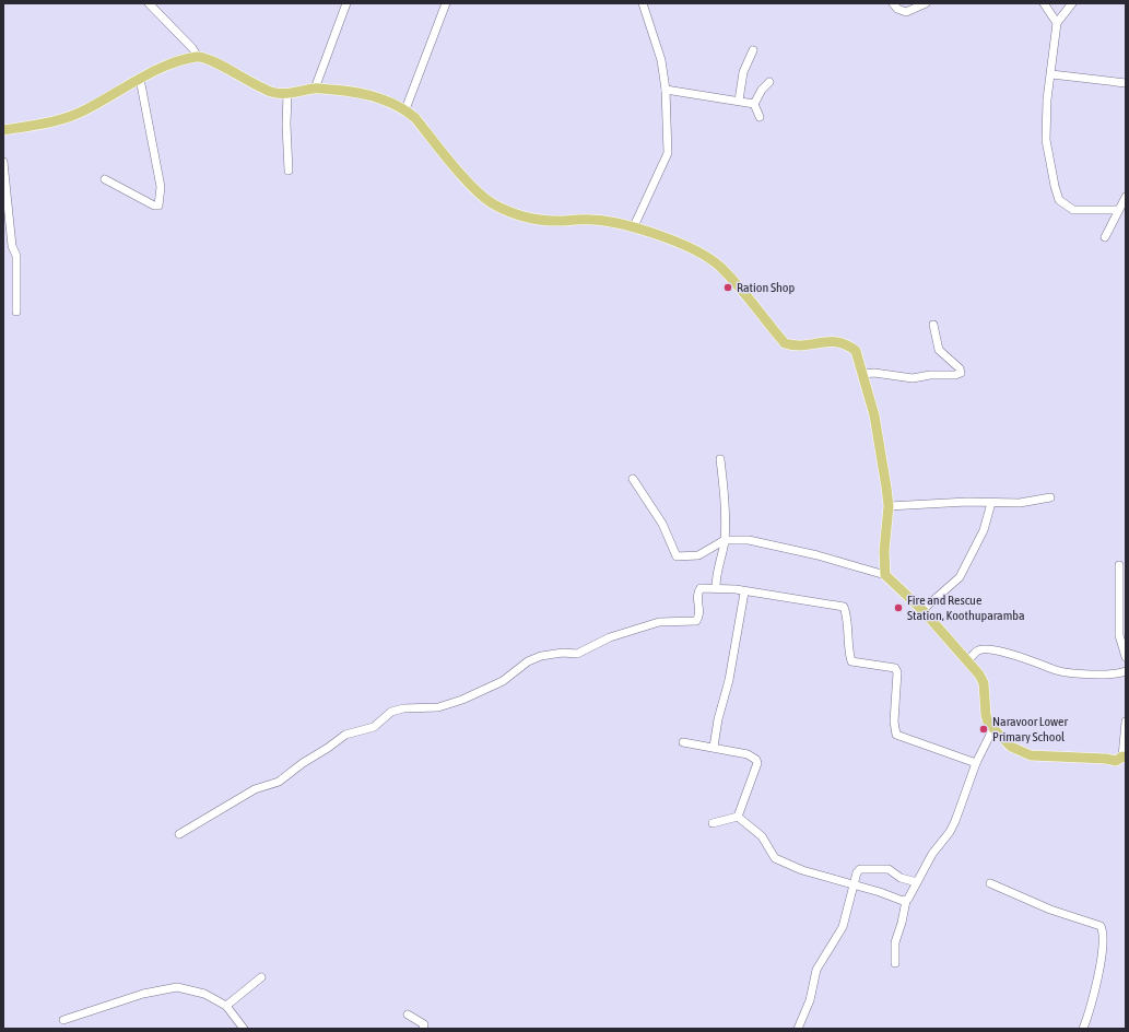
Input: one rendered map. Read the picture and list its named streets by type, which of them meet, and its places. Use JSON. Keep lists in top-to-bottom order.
{
  "places": ["Ration Shop", "Fire and Rescue Station, Koothuparamba", "Naravoor Lower Primary School"]
}
